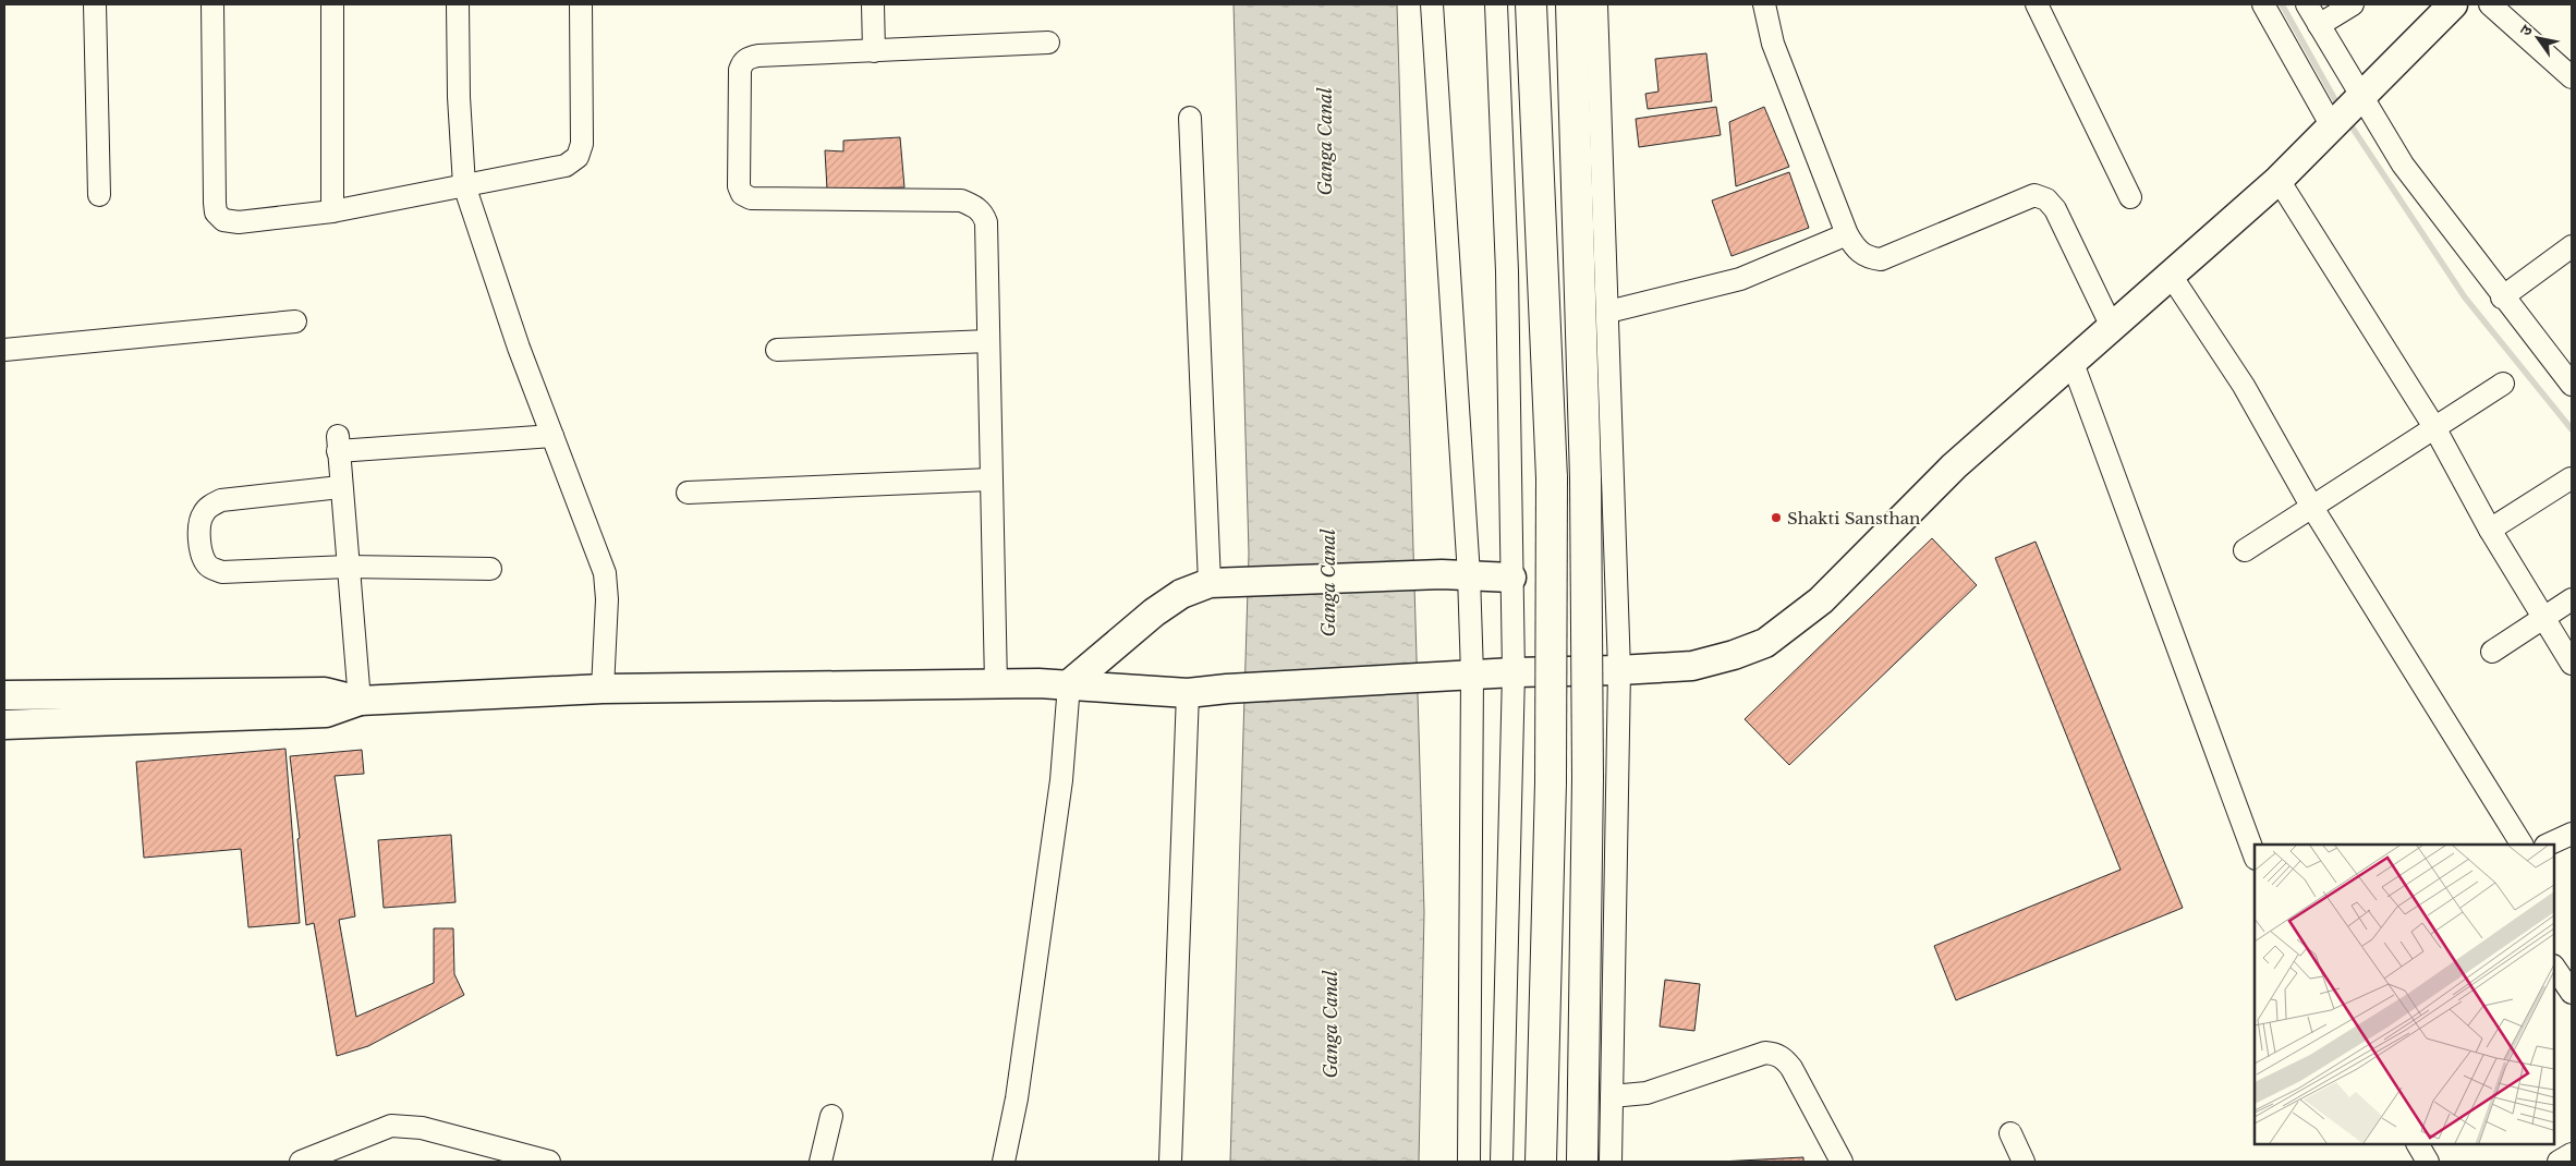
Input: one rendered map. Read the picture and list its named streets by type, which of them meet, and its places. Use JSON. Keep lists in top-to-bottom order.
{
  "water": ["Ganga Canal"],
  "places": ["Shakti Sansthan"],
  "north": "top left"
}
